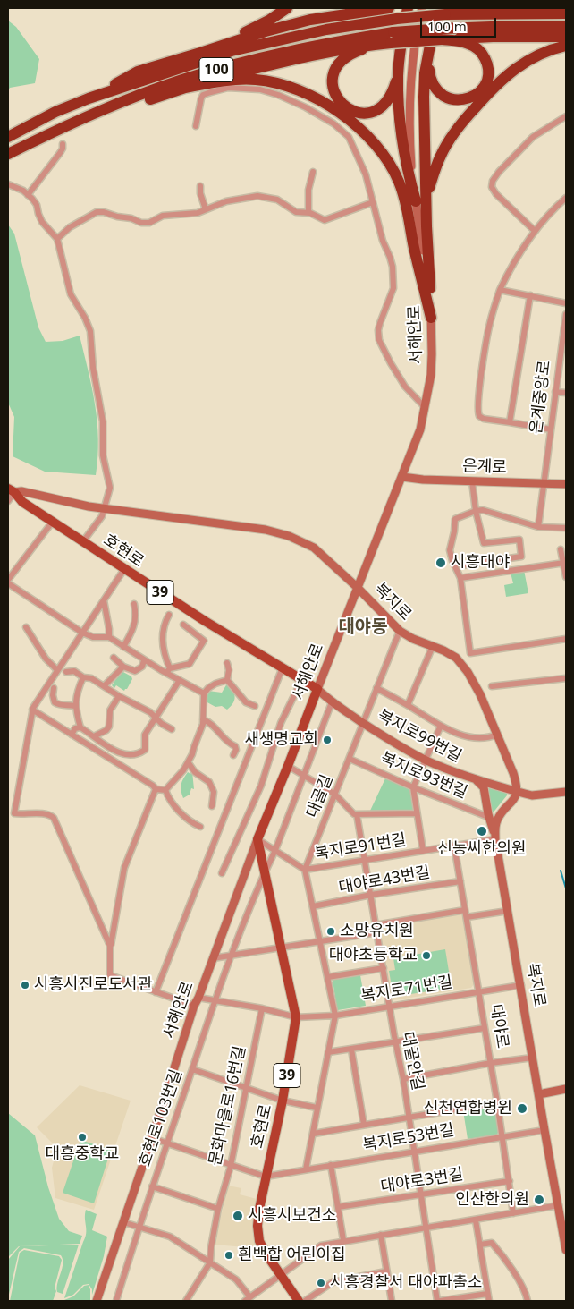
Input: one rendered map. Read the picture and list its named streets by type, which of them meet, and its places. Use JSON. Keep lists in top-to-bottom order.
{
  "streets": {
    "highway": ["100"],
    "main road": ["서해안로", "호현로", "39"],
    "street": [
      "은계중앙로",
      "은계로",
      "복지로",
      "복지로99번길",
      "복지로93번길",
      "대골길",
      "복지로91번길",
      "대야로43번길",
      "복지로71번길",
      "대야로",
      "대골안길",
      "문화마을로16번길",
      "호현로103번길",
      "복지로53번길",
      "대야로3번길"
    ]
  },
  "crossings": [
    ["서해안로", "은계로"],
    ["서해안로", "호현로"],
    ["서해안로", "복지로"],
    ["서해안로", "복지로99번길"],
    ["서해안로", "복지로91번길"],
    ["서해안로", "복지로71번길"],
    ["은계중앙로", "은계로"],
    ["호현로", "복지로"],
    ["호현로", "복지로99번길"],
    ["호현로", "복지로91번길"],
    ["호현로", "복지로71번길"],
    ["호현로", "호현로103번길"],
    ["호현로", "복지로53번길"],
    ["복지로", "복지로99번길"],
    ["복지로", "대골길"],
    ["복지로", "복지로91번길"],
    ["복지로", "복지로71번길"],
    ["복지로", "복지로53번길"],
    ["복지로99번길", "대골길"],
    ["복지로99번길", "호현로103번길"],
    ["복지로93번길", "대골길"],
    ["복지로93번길", "복지로91번길"],
    ["대골길", "복지로91번길"],
    ["복지로91번길", "대야로"],
    ["복지로91번길", "대골안길"],
    ["복지로91번길", "호현로103번길"],
    ["대야로43번길", "대야로"],
    ["대야로43번길", "대골안길"],
    ["복지로71번길", "대야로"],
    ["복지로71번길", "대골안길"],
    ["복지로71번길", "문화마을로16번길"],
    ["복지로71번길", "호현로103번길"],
    ["대야로", "복지로53번길"],
    ["대야로", "대야로3번길"],
    ["대골안길", "복지로53번길"],
    ["대골안길", "대야로3번길"]
  ],
  "districts": ["대야동"],
  "places": [
    "시흥대야",
    "새생명교회",
    "신농씨한의원",
    "소망유치원",
    "대야초등학교",
    "시흥시진로도서관",
    "신천연합병원",
    "대흥중학교",
    "인산한의원",
    "시흥시보건소",
    "흰백합 어린이집",
    "시흥경찰서 대야파출소"
  ],
  "scale_bar": "100 m"
}
